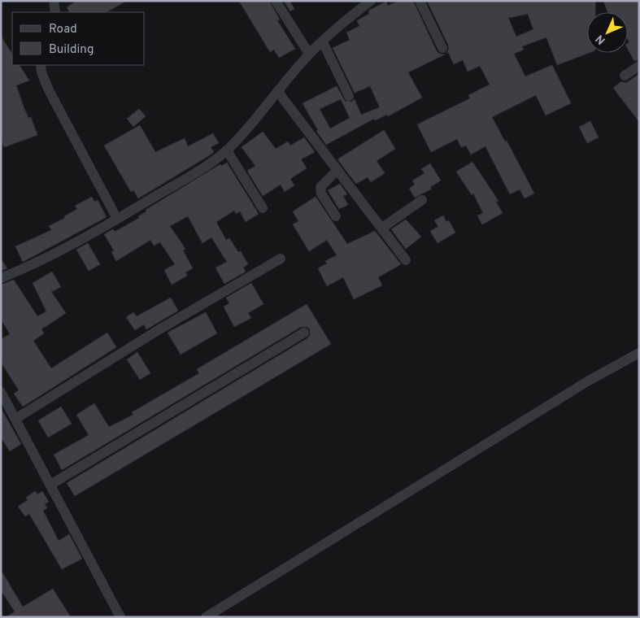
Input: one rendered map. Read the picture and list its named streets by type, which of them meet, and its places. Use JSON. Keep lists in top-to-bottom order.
{
  "legend": ["Road", "Building"],
  "north": "bottom left"
}
